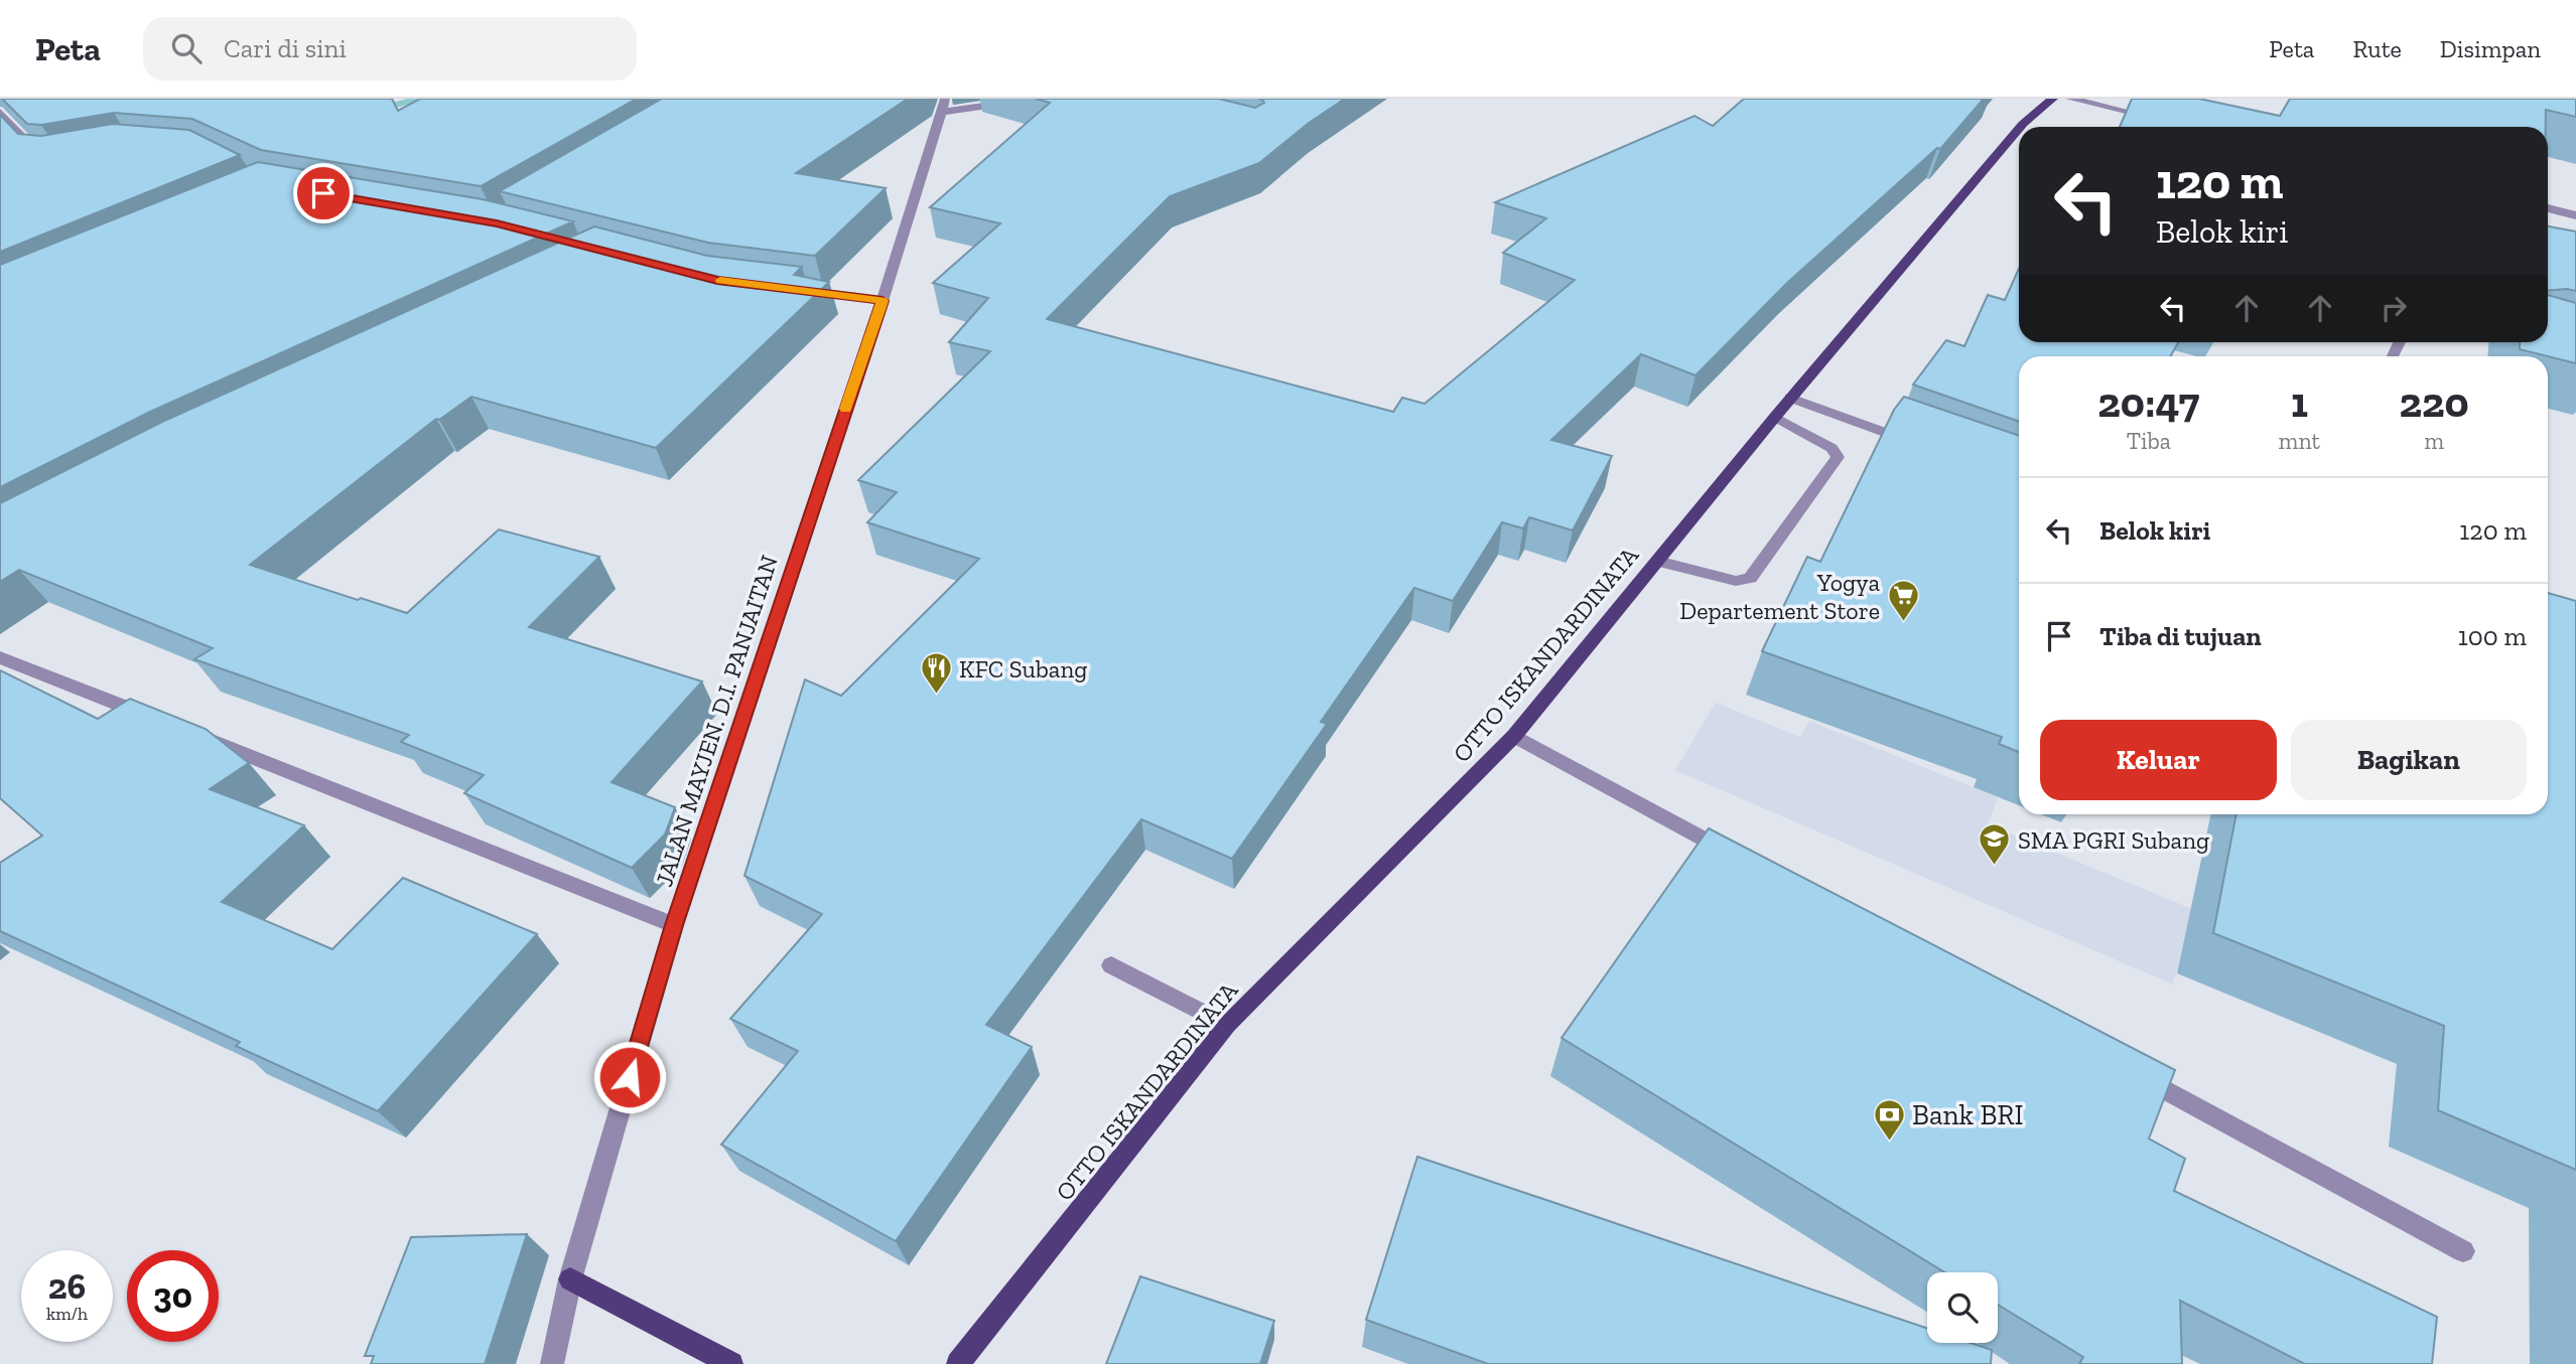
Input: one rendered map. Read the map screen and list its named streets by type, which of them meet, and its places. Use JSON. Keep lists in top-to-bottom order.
{
  "streets": {
    "main road": ["OTTO ISKANDARDINATA"],
    "street": ["JALAN MAYJEN. D.I. PANJAITAN"]
  },
  "places": {
    "supermarket": ["Yogya Departement Store"],
    "restaurant": ["KFC Subang"],
    "school or university": ["SMA PGRI Subang"],
    "bank": ["Bank BRI"]
  },
  "page": {
    "header": "Peta",
    "search": "Cari di sini",
    "nav": ["Peta", "Rute", "Disimpan"],
    "turn": ["120 m", "Belok kiri"],
    "eta": [
      "20:47",
      "Tiba",
      "1",
      "mnt",
      "220",
      "m"
    ],
    "list": [
      {
        "name": "Belok kiri",
        "value": "120 m"
      },
      {
        "name": "Tiba di tujuan",
        "value": "100 m"
      }
    ],
    "buttons": ["Keluar", "Bagikan"],
    "speed": "26 km/h",
    "limit": "30"
  }
}
